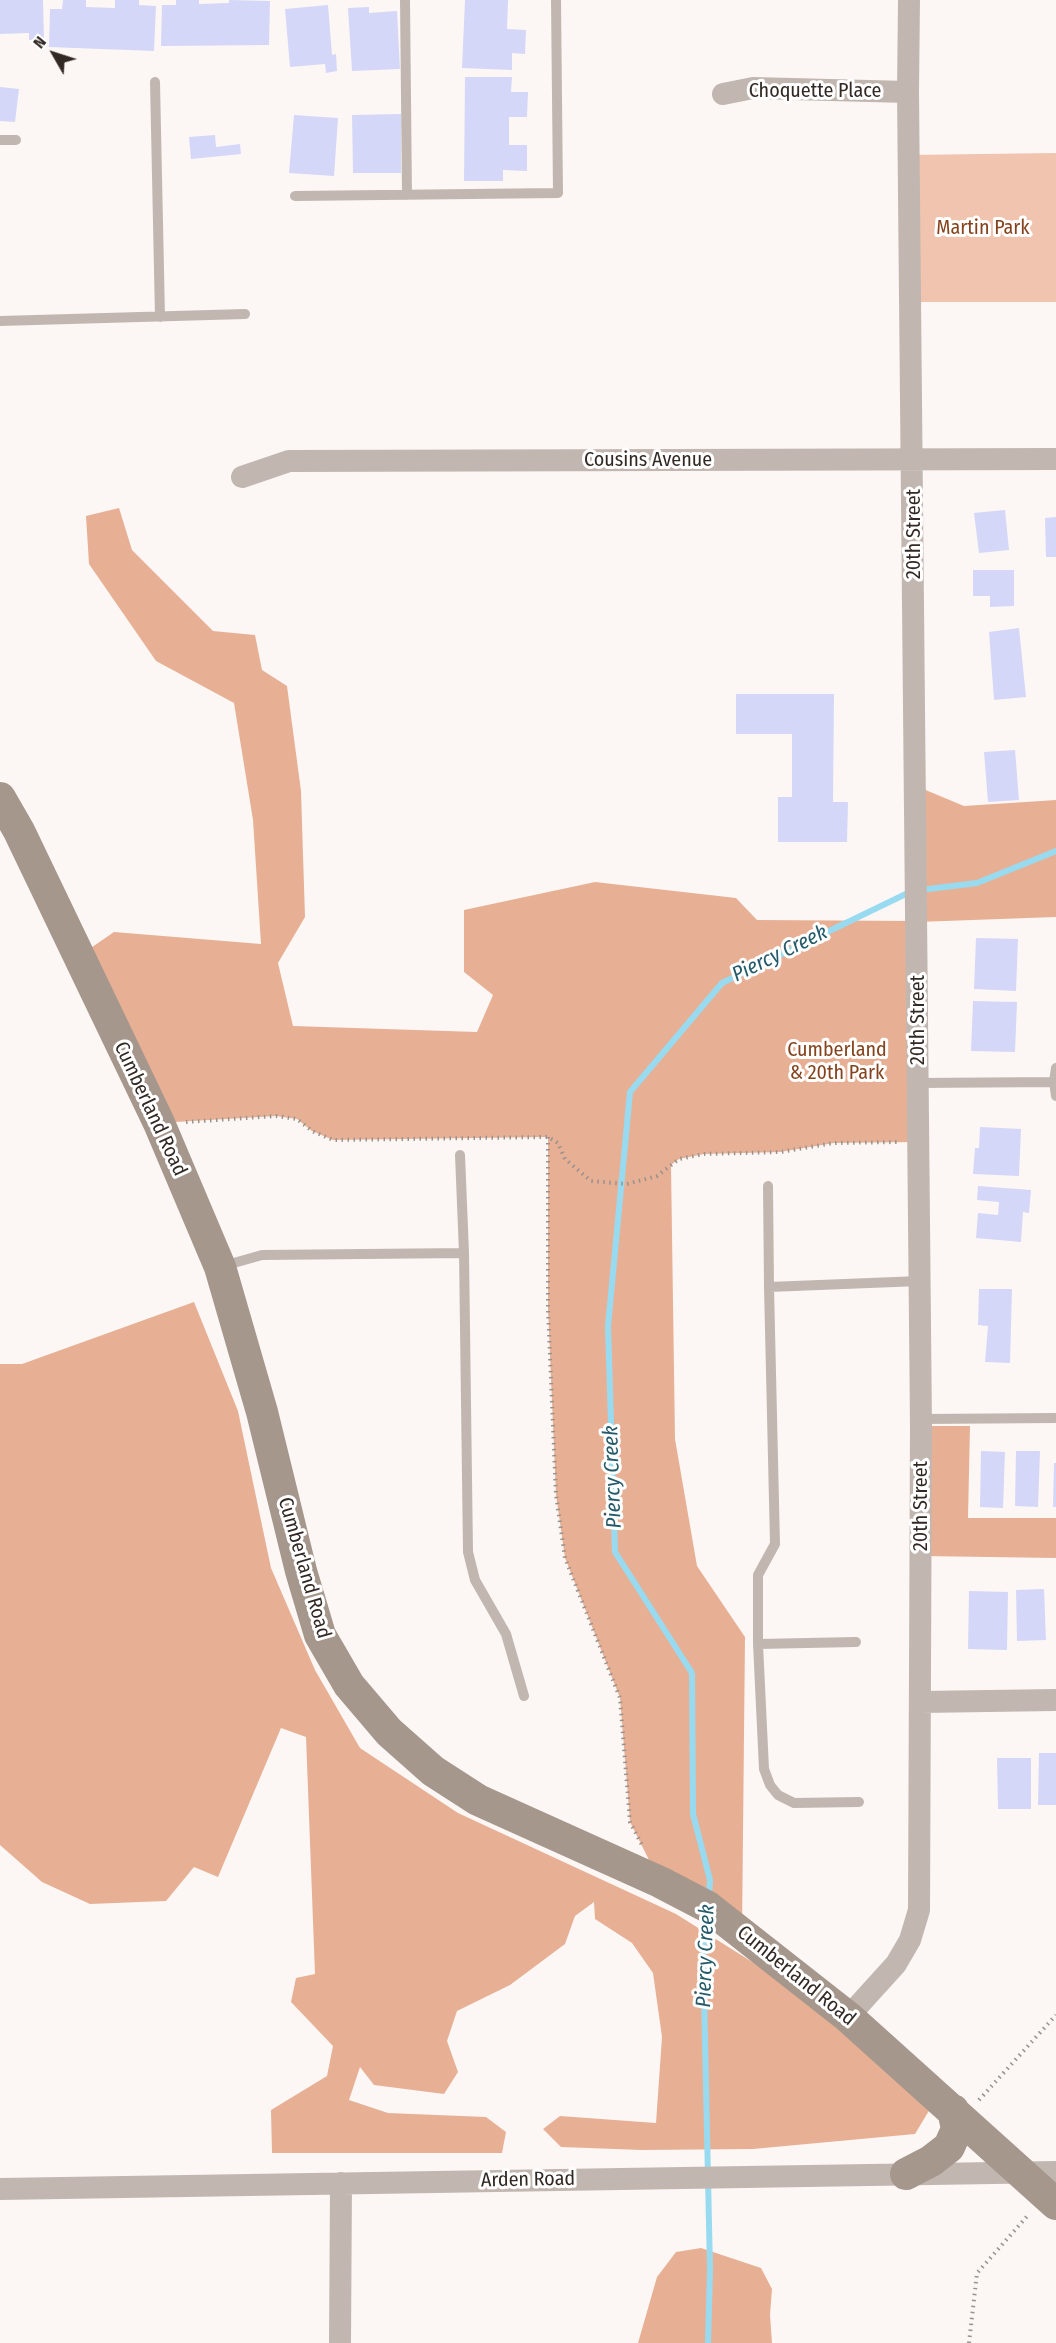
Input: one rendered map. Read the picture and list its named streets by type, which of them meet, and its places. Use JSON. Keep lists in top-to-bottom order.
{
  "streets": {
    "street": [
      "Choquette Place",
      "Cousins Avenue",
      "20th Street",
      "Cumberland Road",
      "Arden Road"
    ]
  },
  "crossings": [
    ["Choquette Place", "20th Street"],
    ["Cousins Avenue", "20th Street"],
    ["20th Street", "Cumberland Road"],
    ["Cumberland Road", "Arden Road"]
  ],
  "water": ["Piercy Creek"],
  "parks": ["Martin Park", "Cumberland & 20th Park"],
  "north": "top left"
}
